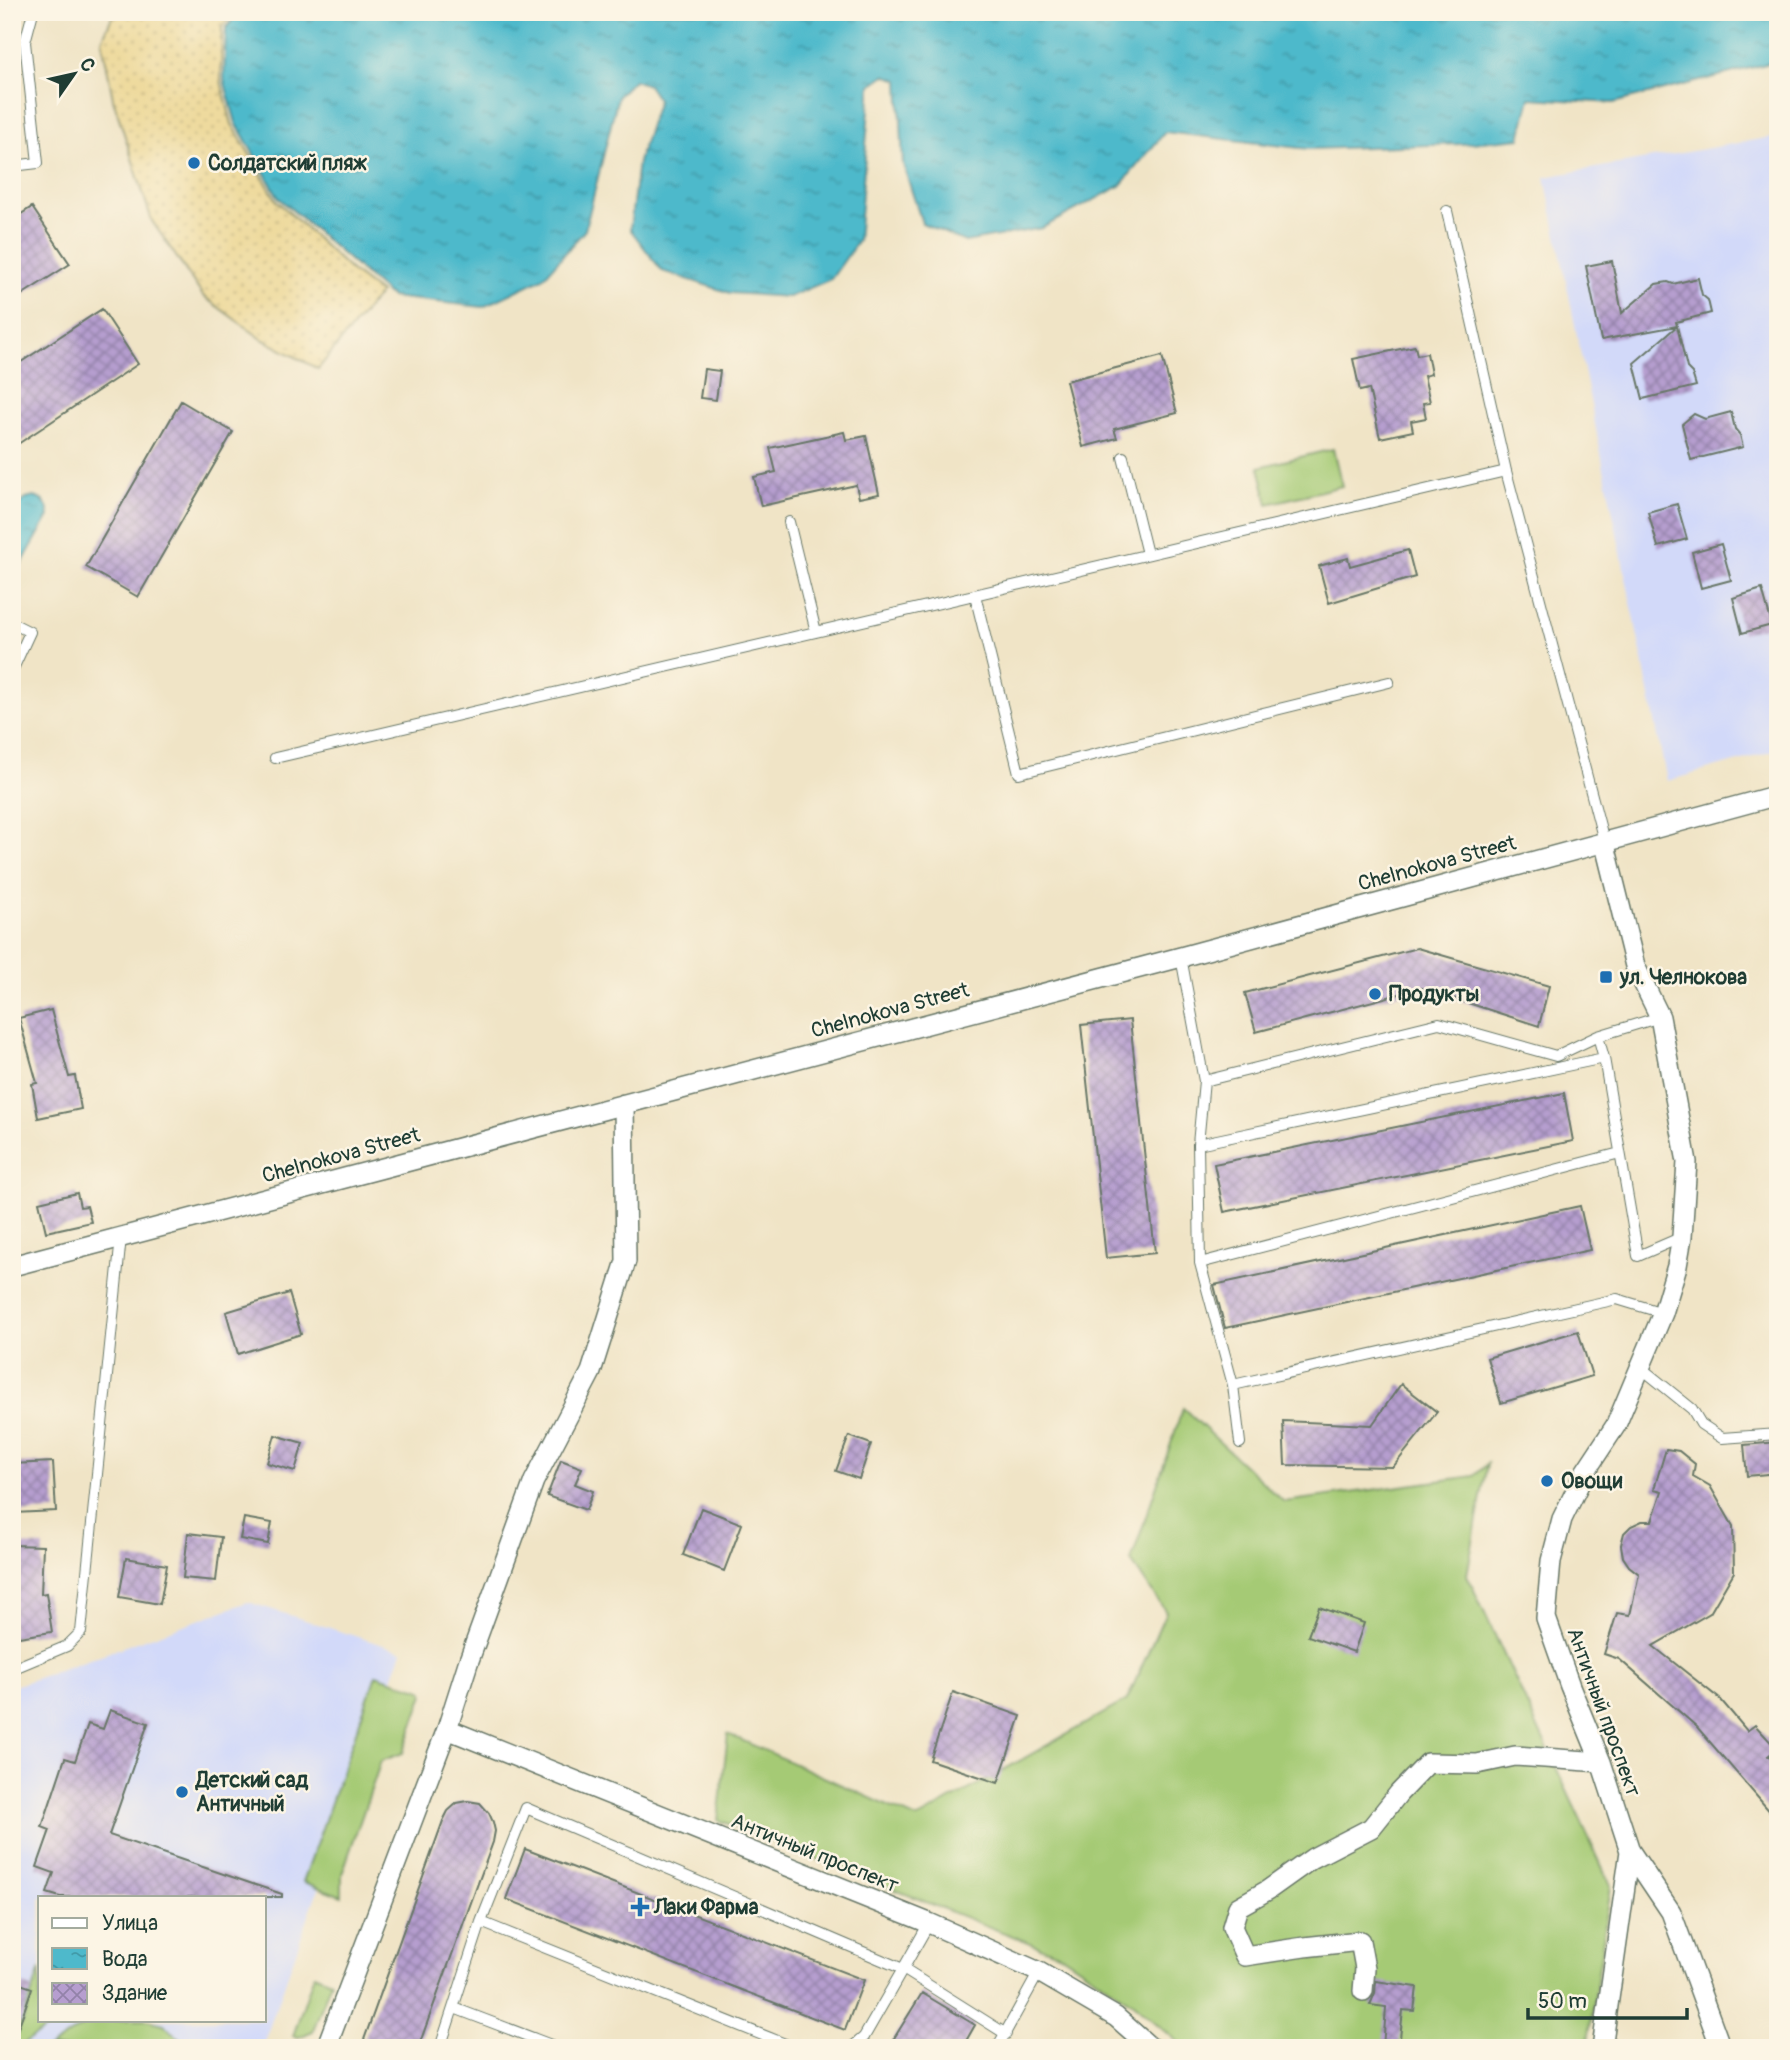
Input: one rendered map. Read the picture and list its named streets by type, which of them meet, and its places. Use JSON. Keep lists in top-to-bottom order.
{
  "streets": {
    "street": ["Chelnokova Street", "Античный проспект"]
  },
  "crossings": [
    ["Chelnokova Street", "Античный проспект"]
  ],
  "places": {
    "other": [
      "Солдатский пляж",
      "Продукты",
      "Овощи",
      "Детский сад Античный"
    ],
    "transit": ["ул. Челнокова"],
    "health": ["Лаки Фарма"]
  },
  "legend": ["Улица", "Вода", "Здание"],
  "scale_bar": "50 m",
  "north": "top right"
}
